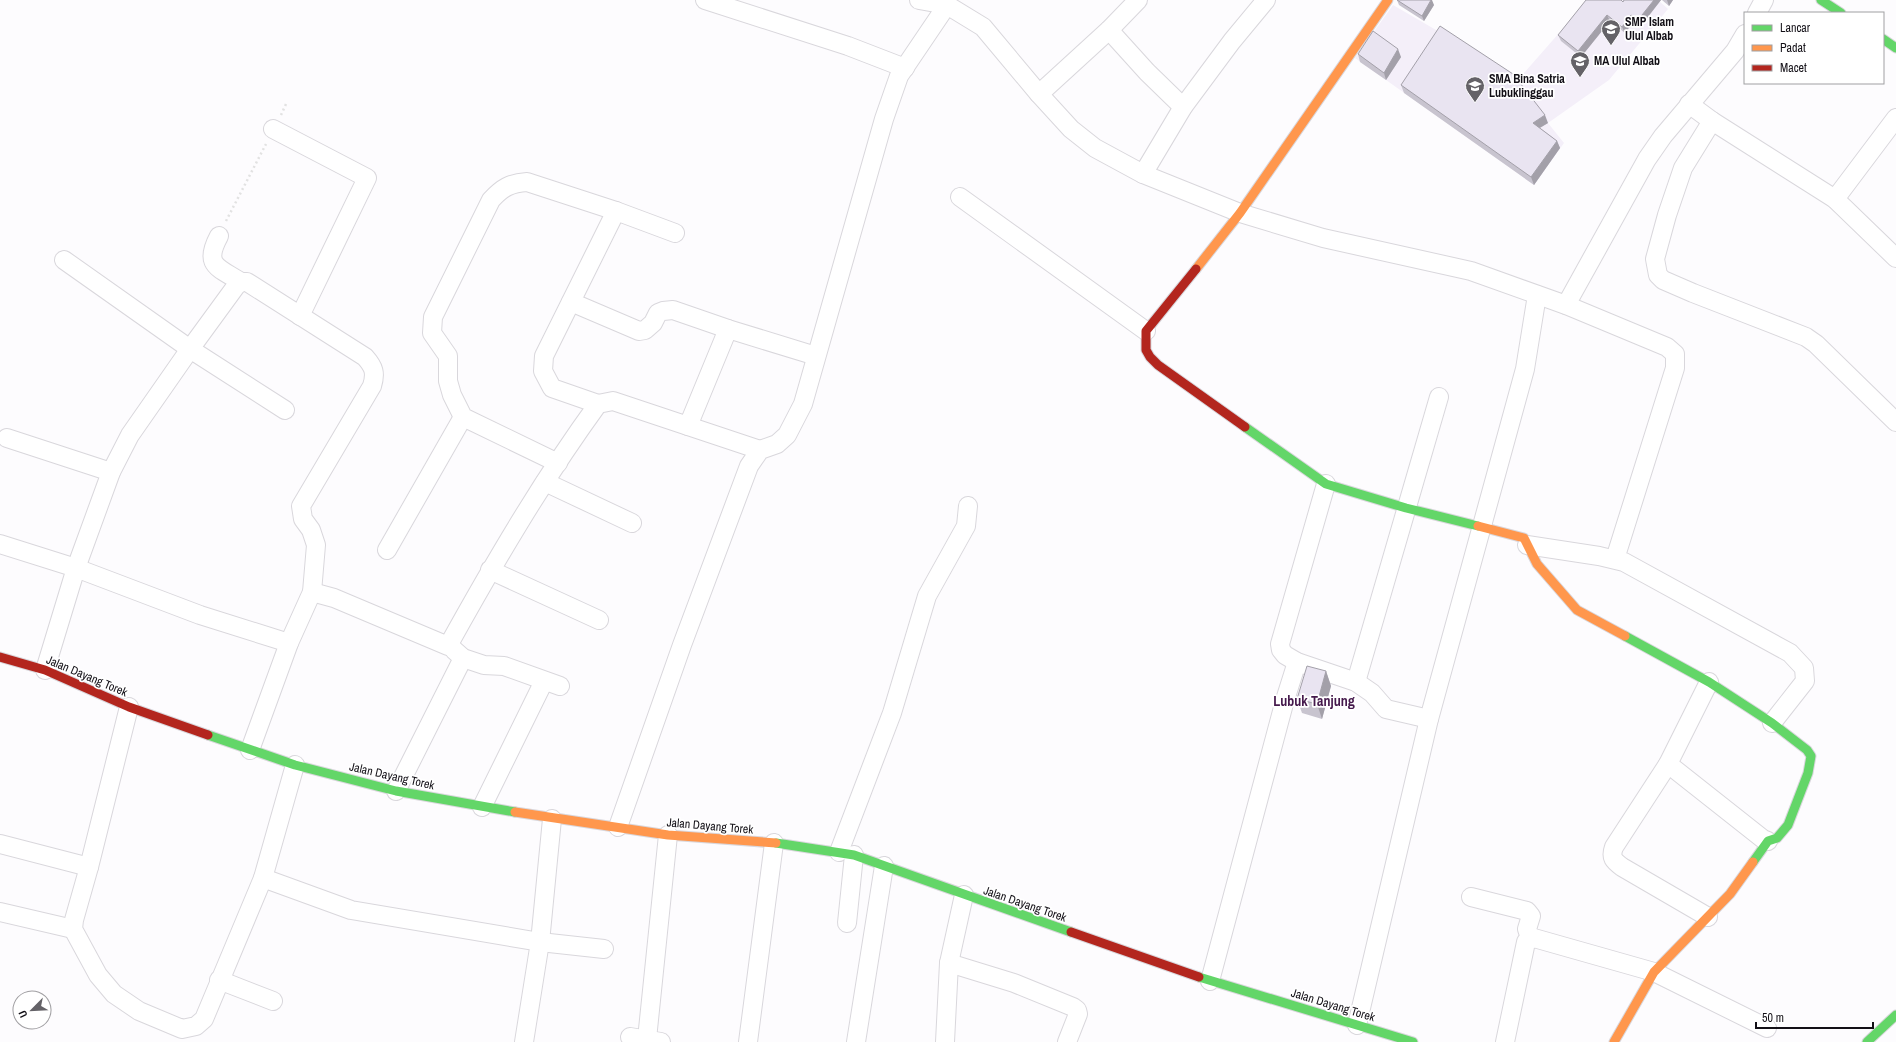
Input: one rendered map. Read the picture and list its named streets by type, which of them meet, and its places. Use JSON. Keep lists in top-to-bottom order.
{
  "streets": {
    "main road": ["Jalan Dayang Torek"]
  },
  "districts": ["Lubuk Tanjung"],
  "places": {
    "school or university": ["SMP Islam Ulul Albab", "MA Ulul Albab", "SMA Bina Satria Lubuklinggau"]
  },
  "legend": ["Lancar", "Padat", "Macet"],
  "scale_bar": "50 m",
  "north": "bottom left"
}
